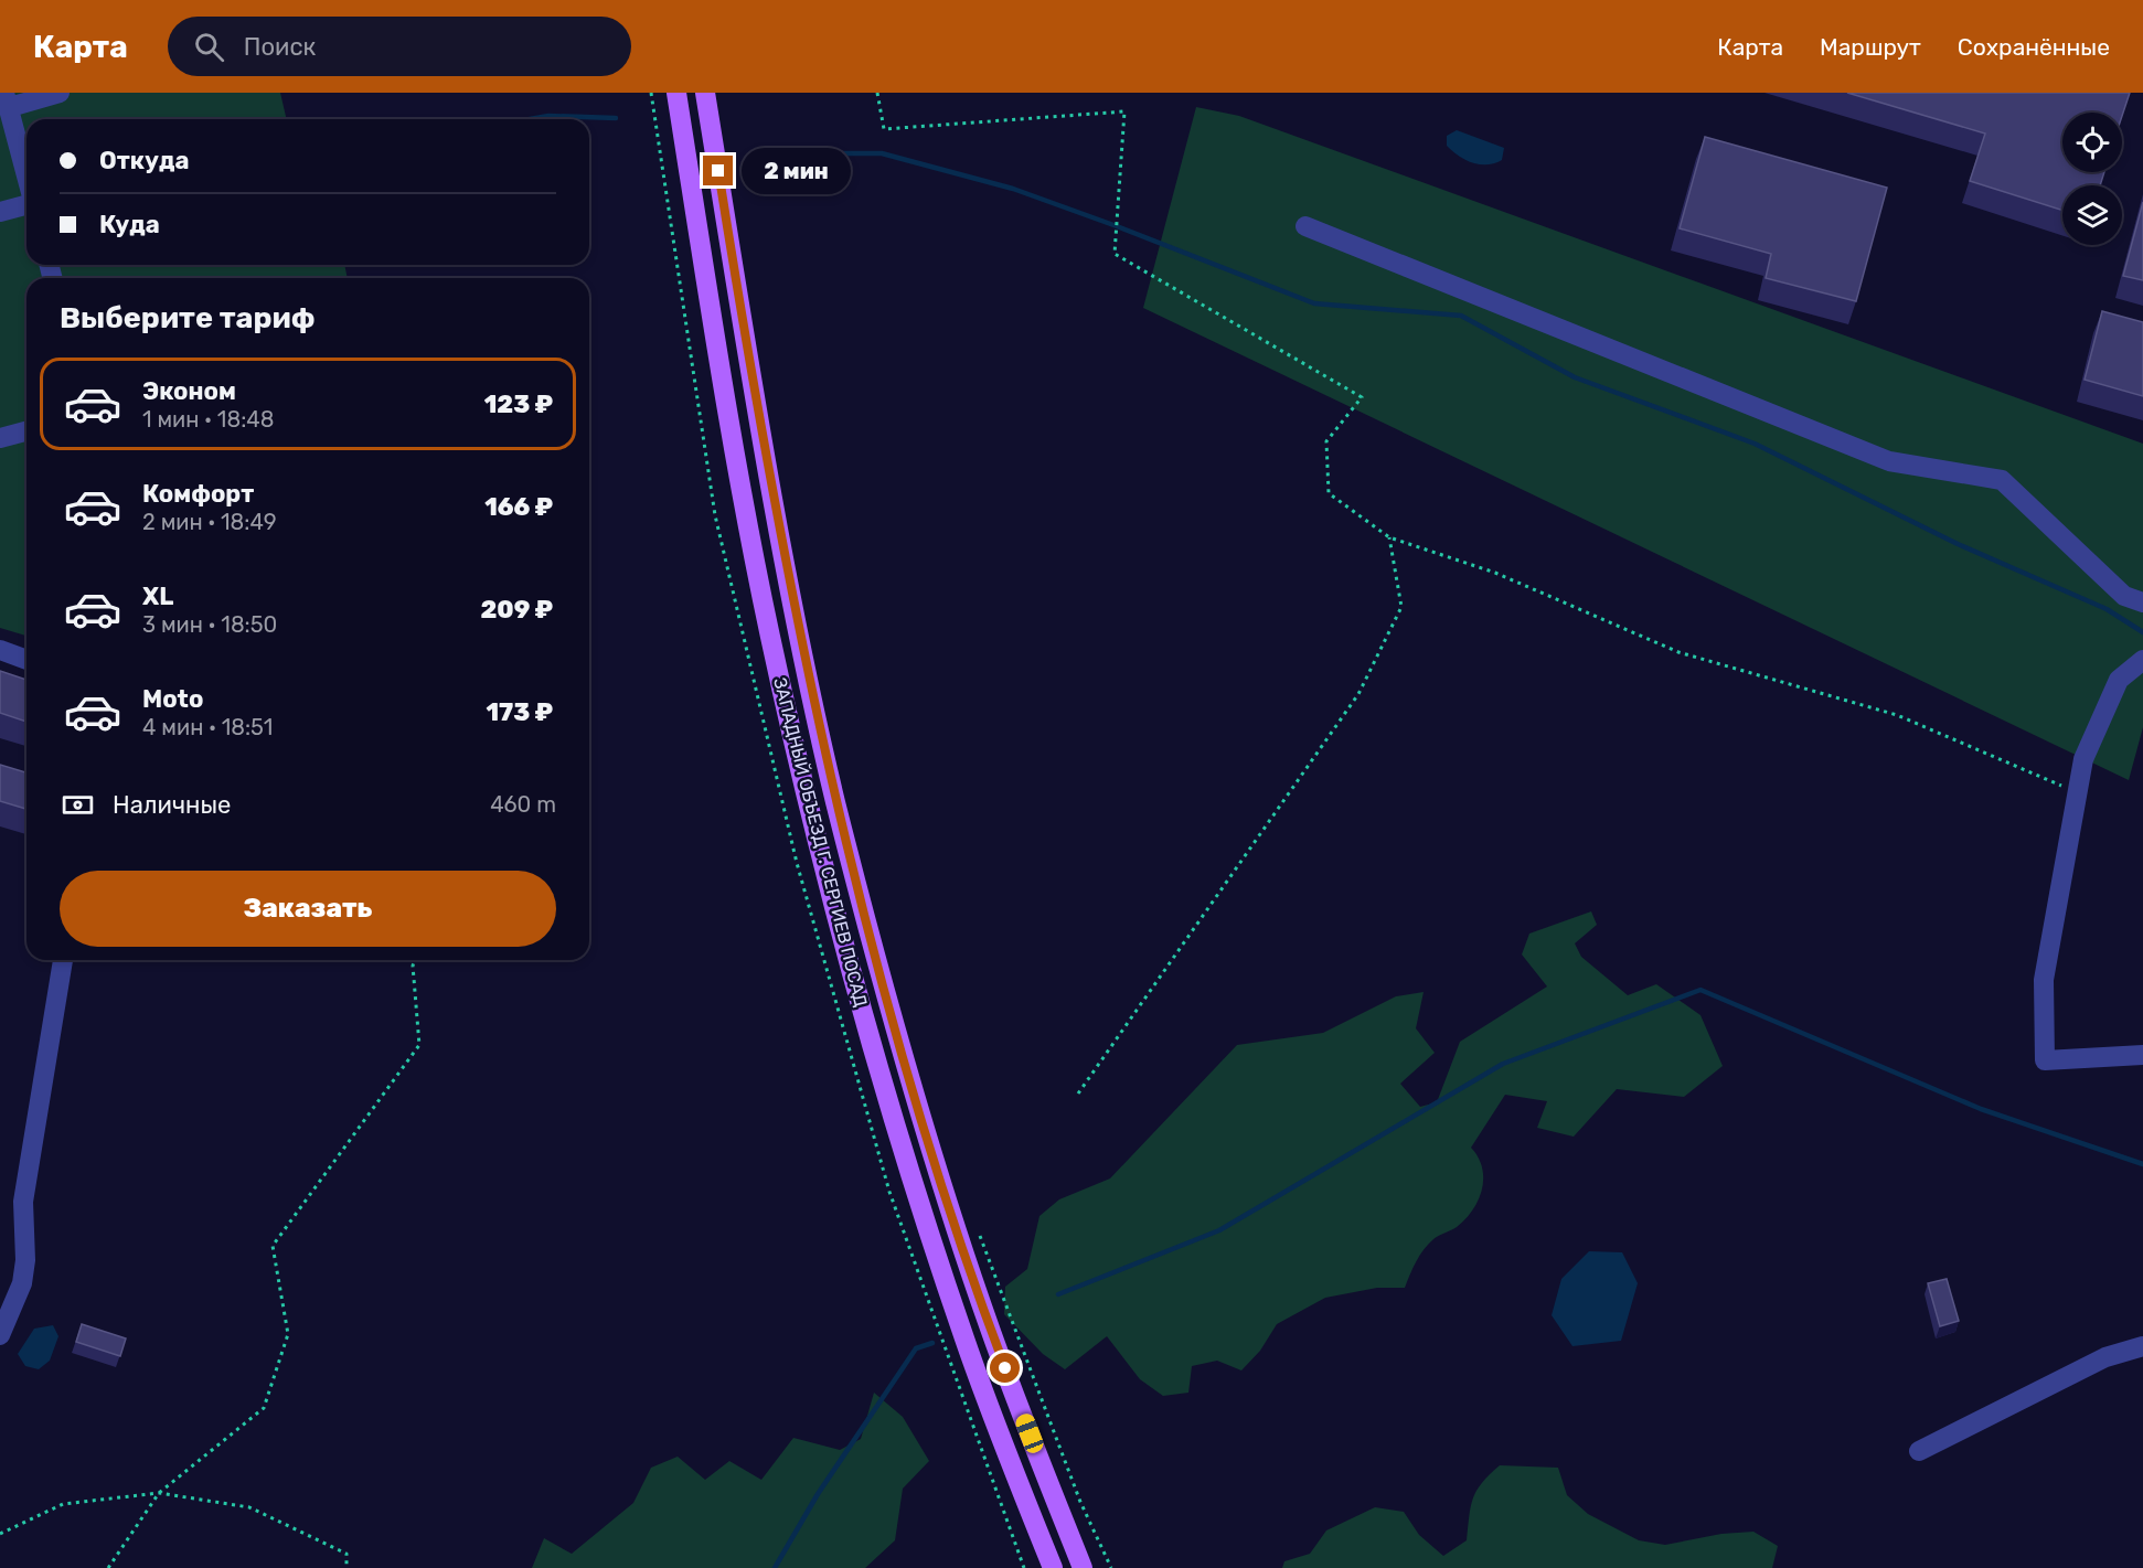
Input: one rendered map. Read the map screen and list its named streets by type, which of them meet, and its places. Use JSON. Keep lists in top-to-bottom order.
{
  "streets": {
    "main road": ["ЗАПАДНЫЙ ОБЪЕЗД Г. СЕРГИЕВ ПОСАД"]
  },
  "page": {
    "header": "Карта",
    "search": "Поиск",
    "nav": ["Карта", "Маршрут", "Сохранённые"],
    "banner": ["Откуда", "Куда"],
    "bubble": "2 мин",
    "heading": "Выберите тариф",
    "list": [
      {
        "name": "Эконом",
        "note": "1 мин · 18:48",
        "value": "123 ₽"
      },
      {
        "name": "Комфорт",
        "note": "2 мин · 18:49",
        "value": "166 ₽"
      },
      {
        "name": "XL",
        "note": "3 мин · 18:50",
        "value": "209 ₽"
      },
      {
        "name": "Moto",
        "note": "4 мин · 18:51",
        "value": "173 ₽"
      }
    ],
    "pay": ["Наличные", "460 m"],
    "buttons": "Заказать"
  }
}
